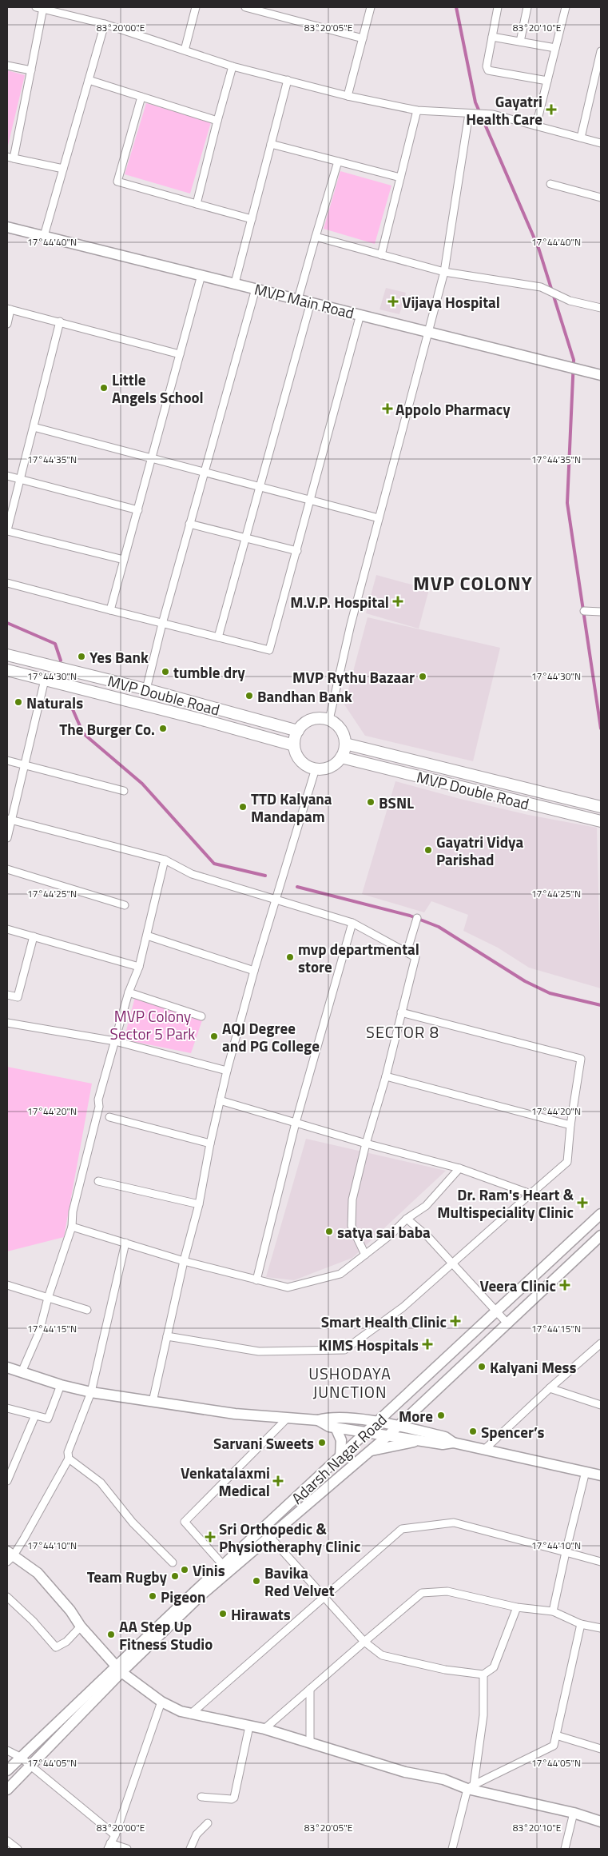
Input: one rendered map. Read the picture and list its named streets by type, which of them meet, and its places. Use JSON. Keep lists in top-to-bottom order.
{
  "streets": {
    "main road": ["MVP Double Road"],
    "street": ["MVP Main Road", "Adarsh Nagar Road"]
  },
  "districts": ["MVP COLONY", "SECTOR 8", "USHODAYA JUNCTION"],
  "parks": ["MVP Colony Sector 5 Park"],
  "places": {
    "health": [
      "Gayatri Health Care",
      "Vijaya Hospital",
      "Appolo Pharmacy",
      "M.V.P. Hospital",
      "Dr. Ram's Heart & Multispeciality Clinic",
      "Veera Clinic",
      "Smart Health Clinic",
      "KIMS Hospitals",
      "Venkatalaxmi Medical",
      "Sri Orthopedic & Physiotheraphy Clinic"
    ],
    "other": [
      "Little Angels School",
      "Yes Bank",
      "tumble dry",
      "MVP Rythu Bazaar",
      "Bandhan Bank",
      "Naturals",
      "The Burger Co.",
      "BSNL",
      "TTD Kalyana Mandapam",
      "Gayatri Vidya Parishad",
      "mvp departmental store",
      "AQJ Degree and PG College",
      "satya sai baba",
      "Kalyani Mess",
      "More",
      "Spencer’s",
      "Sarvani Sweets",
      "Vinis",
      "Team Rugby",
      "Bavika Red Velvet",
      "Pigeon",
      "Hirawats",
      "AA Step Up Fitness Studio"
    ]
  },
  "coordinates": [
    "83°20'00\"E",
    "83°20'05\"E",
    "83°20'10\"E",
    "17°44'40\"N",
    "17°44'35\"N",
    "17°44'30\"N",
    "17°44'25\"N",
    "17°44'20\"N",
    "17°44'15\"N",
    "17°44'10\"N",
    "17°44'05\"N"
  ]
}
